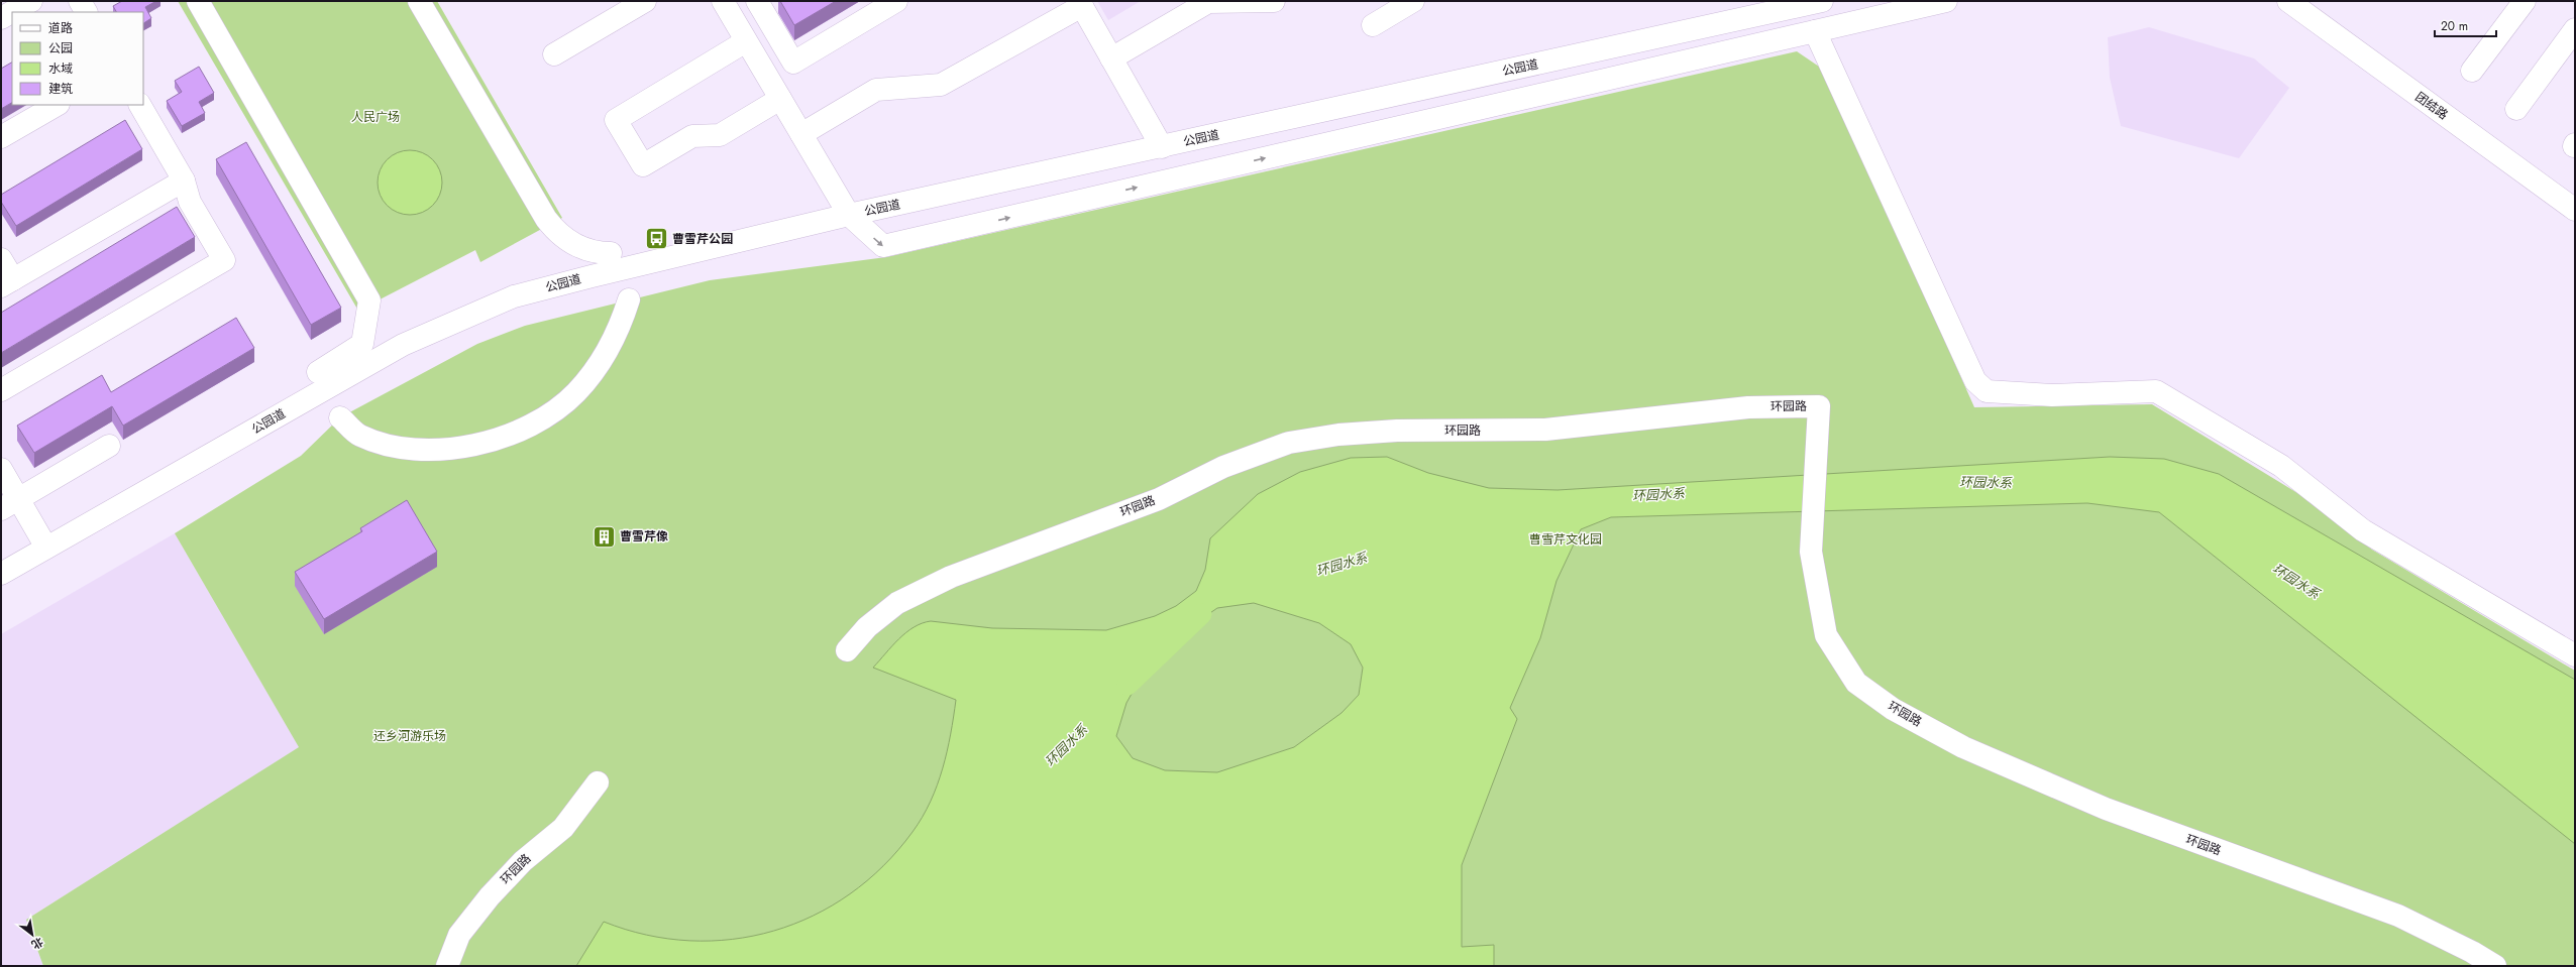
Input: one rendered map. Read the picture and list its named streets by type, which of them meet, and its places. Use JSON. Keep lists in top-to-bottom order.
{
  "streets": {
    "street": ["公园道", "团结路", "环园路"]
  },
  "water": ["环园水系"],
  "parks": ["人民广场", "曹雪芹文化园", "还乡河游乐场"],
  "places": {
    "bus stop": ["曹雪芹公园"],
    "building": ["曹雪芹像"]
  },
  "legend": [
    "道路",
    "公园",
    "水域",
    "建筑"
  ],
  "scale_bar": "20 m",
  "north": "bottom right"
}
